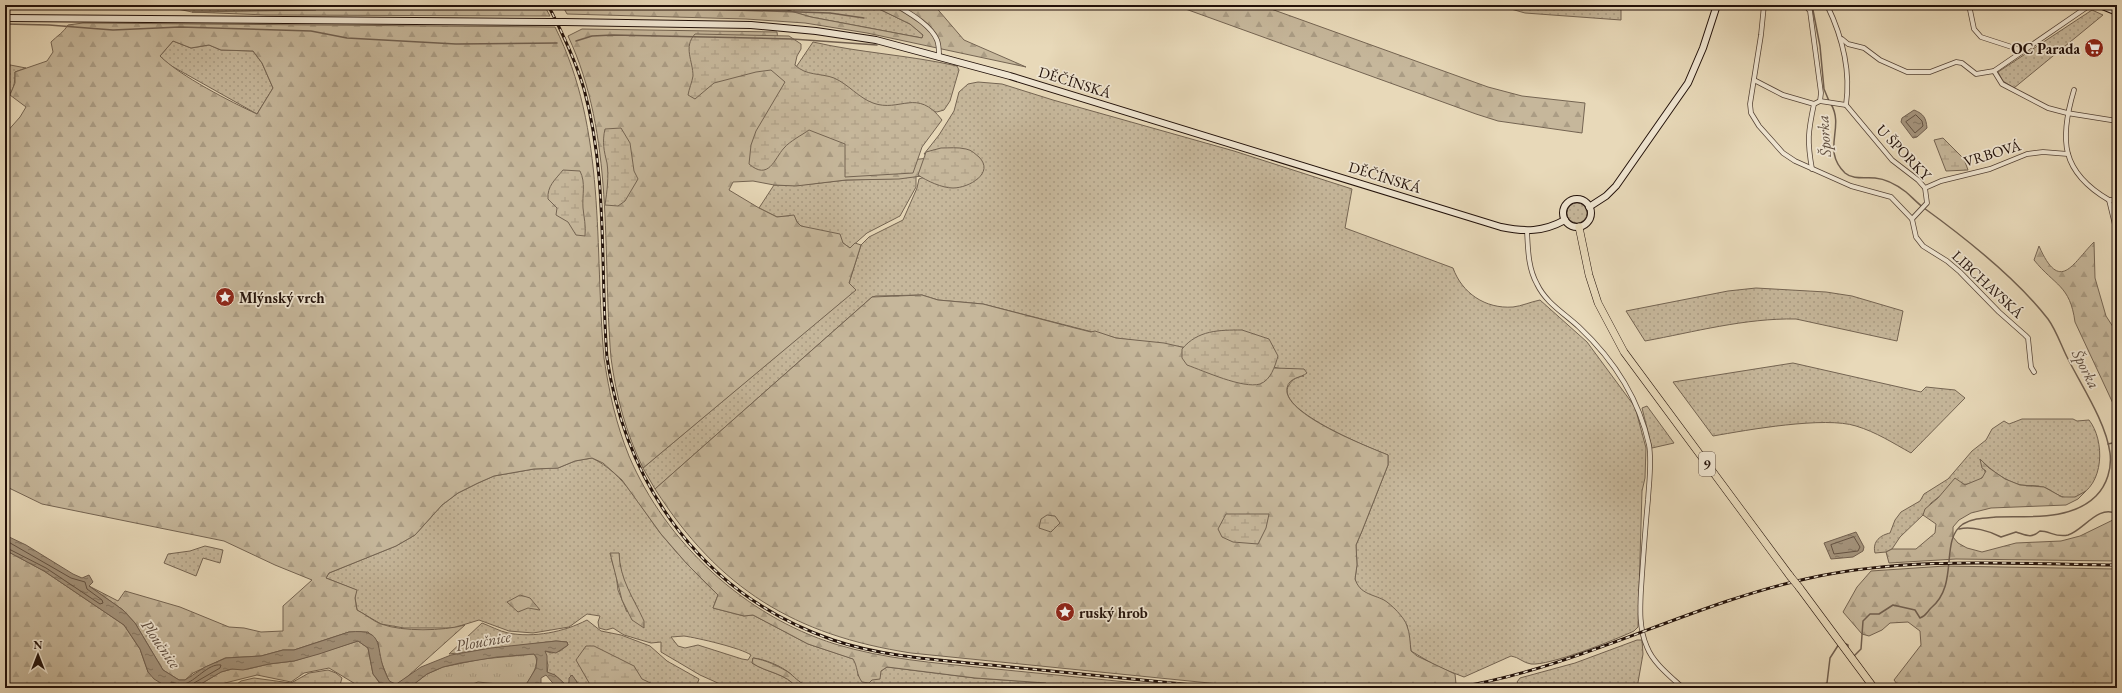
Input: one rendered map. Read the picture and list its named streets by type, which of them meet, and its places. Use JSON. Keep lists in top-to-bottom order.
{
  "streets": {
    "main road": ["DĚČÍNSKÁ", "9"],
    "street": ["U ŠPORKY", "VRBOVÁ", "LIBCHAVSKÁ"]
  },
  "crossings": [
    ["DĚČÍNSKÁ", "9"],
    ["U ŠPORKY", "VRBOVÁ"],
    ["U ŠPORKY", "LIBCHAVSKÁ"]
  ],
  "water": ["Šporka", "Ploučnice"],
  "places": {
    "supermarket": ["OC Parada"],
    "place": ["Mlýnský vrch", "ruský hrob"]
  },
  "north": "top"
}
